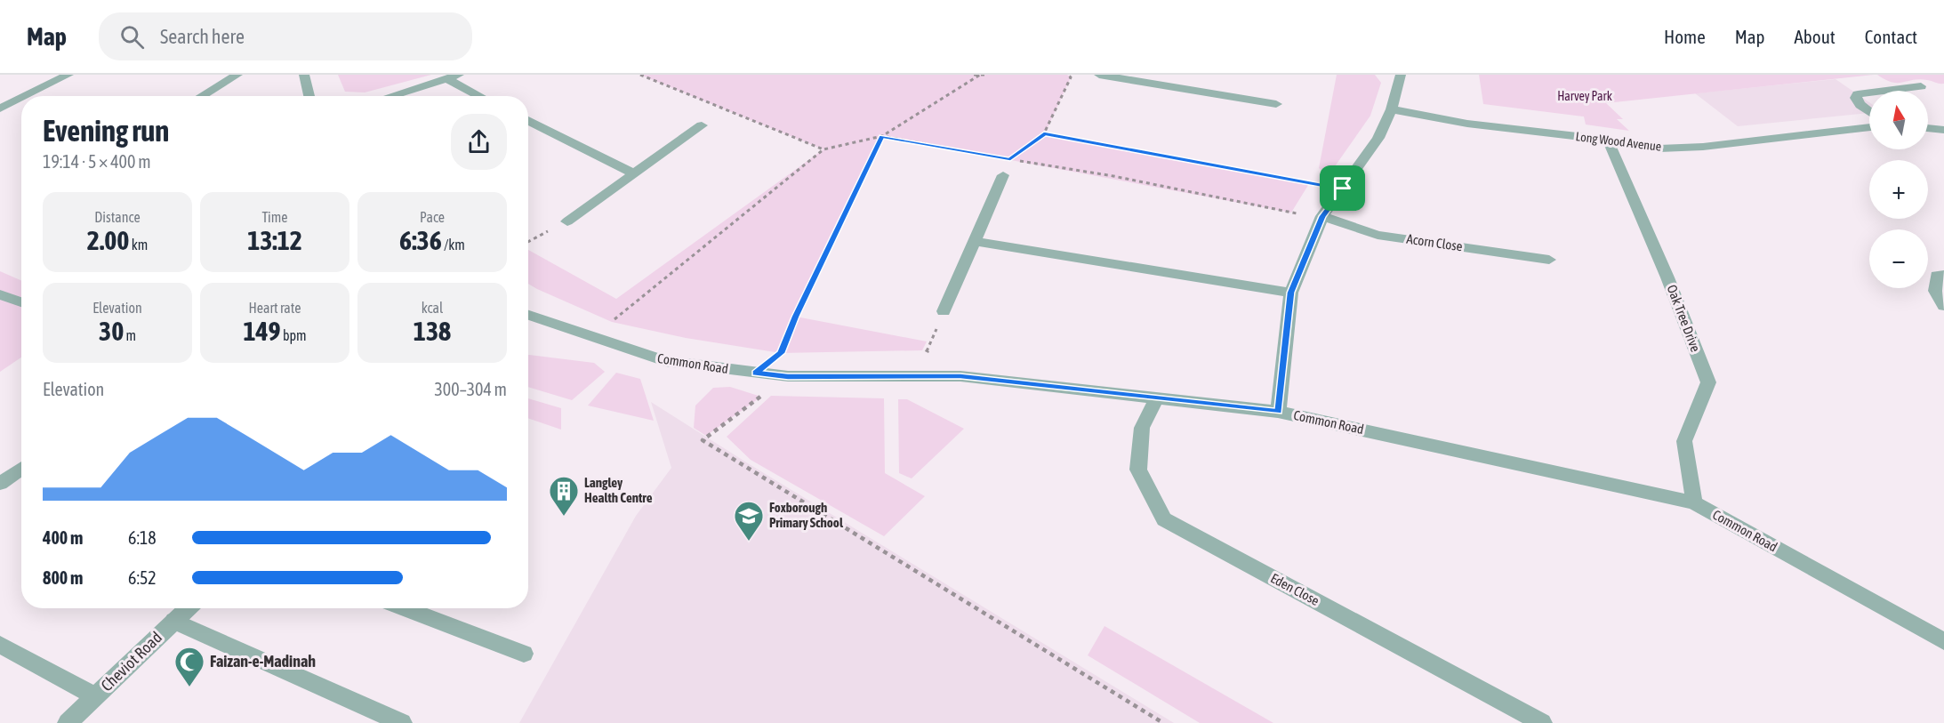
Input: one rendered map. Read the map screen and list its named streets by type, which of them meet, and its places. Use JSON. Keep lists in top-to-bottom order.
{
  "streets": {
    "street": [
      "Long Wood Avenue",
      "Acorn Close",
      "Oak Tree Drive",
      "Common Road",
      "Eden Close",
      "Cheviot Road"
    ]
  },
  "crossings": [
    ["Long Wood Avenue", "Oak Tree Drive"],
    ["Oak Tree Drive", "Common Road"],
    ["Common Road", "Eden Close"]
  ],
  "parks": ["Harvey Park"],
  "places": {
    "building": ["Langley Health Centre"],
    "school or university": ["Foxborough Primary School"],
    "mosque": ["Faizan-e-Madinah"]
  },
  "north": "top",
  "page": {
    "header": "Map",
    "search": "Search here",
    "nav": [
      "Home",
      "Map",
      "About",
      "Contact"
    ],
    "map_buttons": ["+", "−"],
    "heading": ["Evening run", "19:14 · 5 × 400 m"],
    "stats": [
      ["Distance", "2.00 km"],
      ["Time", "13:12"],
      ["Pace", "6:36 /km"],
      ["Elevation", "30 m"],
      ["Heart rate", "149 bpm"],
      ["kcal", "138"]
    ],
    "chart": ["Elevation", "300–304 m"],
    "list": [
      {
        "name": "400 m",
        "note": "6:18"
      },
      {
        "name": "800 m",
        "note": "6:52"
      }
    ]
  }
}
